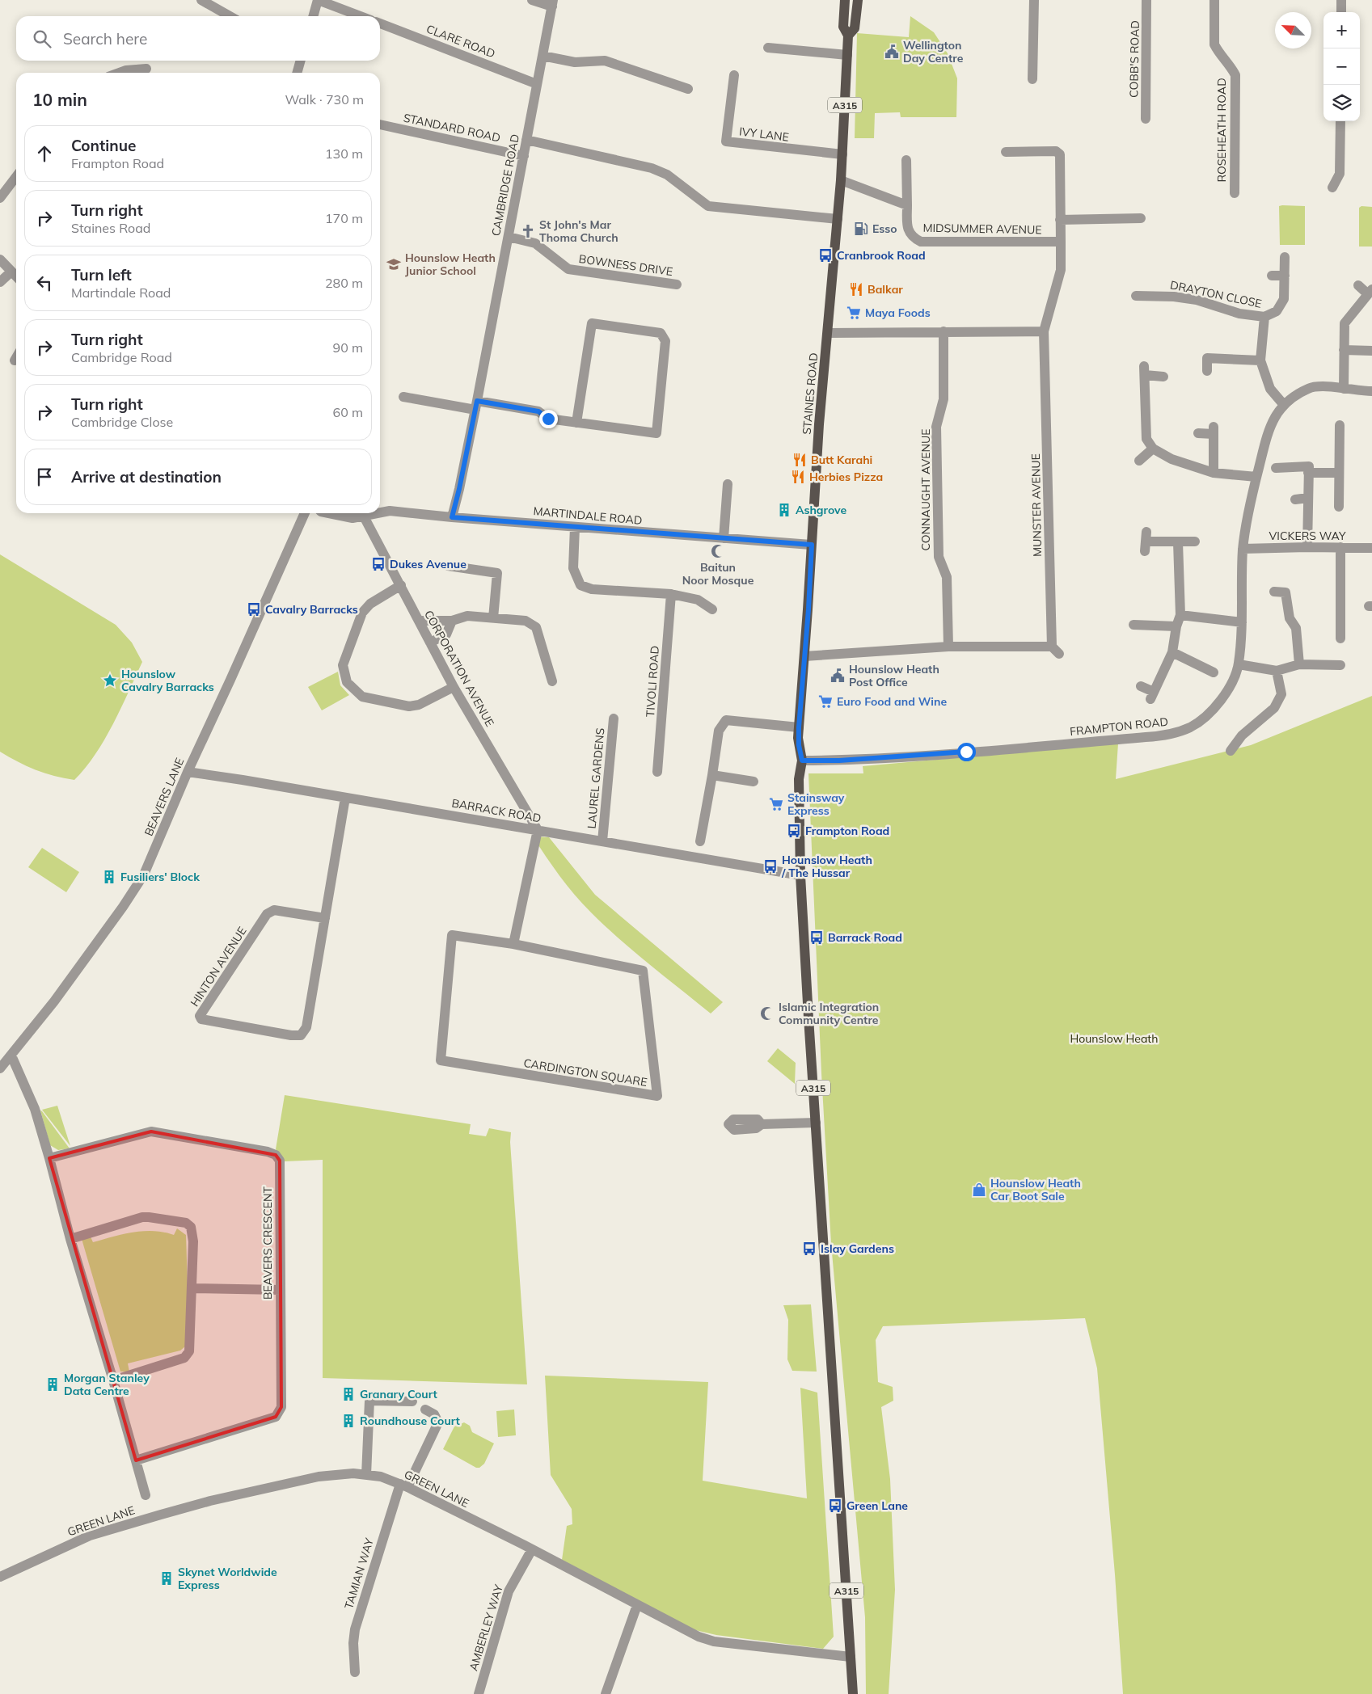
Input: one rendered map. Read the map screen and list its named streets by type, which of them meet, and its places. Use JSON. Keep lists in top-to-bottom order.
{
  "streets": {
    "main road": ["A315", "STAINES ROAD"],
    "street": [
      "CLARE ROAD",
      "COBB'S ROAD",
      "STANDARD ROAD",
      "ROSEHEATH ROAD",
      "IVY LANE",
      "CAMBRIDGE ROAD",
      "MIDSUMMER AVENUE",
      "BOWNESS DRIVE",
      "DRAYTON CLOSE",
      "CONNAUGHT AVENUE",
      "MUNSTER AVENUE",
      "MARTINDALE ROAD",
      "VICKERS WAY",
      "CORPORATION AVENUE",
      "TIVOLI ROAD",
      "FRAMPTON ROAD",
      "LAUREL GARDENS",
      "BEAVERS LANE",
      "BARRACK ROAD",
      "HINTON AVENUE",
      "CARDINGTON SQUARE",
      "BEAVERS CRESCENT",
      "GREEN LANE",
      "TAMIAN WAY",
      "AMBERLEY WAY"
    ]
  },
  "crossings": [
    ["CLARE ROAD", "CAMBRIDGE ROAD"],
    ["A315", "STAINES ROAD"],
    ["A315", "BARRACK ROAD"],
    ["A315", "GREEN LANE"],
    ["STANDARD ROAD", "CAMBRIDGE ROAD"],
    ["IVY LANE", "STAINES ROAD"],
    ["CAMBRIDGE ROAD", "BOWNESS DRIVE"],
    ["CAMBRIDGE ROAD", "MARTINDALE ROAD"],
    ["STAINES ROAD", "MUNSTER AVENUE"],
    ["STAINES ROAD", "MARTINDALE ROAD"],
    ["STAINES ROAD", "FRAMPTON ROAD"],
    ["STAINES ROAD", "BARRACK ROAD"],
    ["CONNAUGHT AVENUE", "MUNSTER AVENUE"],
    ["VICKERS WAY", "FRAMPTON ROAD"],
    ["CORPORATION AVENUE", "BARRACK ROAD"],
    ["LAUREL GARDENS", "BARRACK ROAD"],
    ["BEAVERS LANE", "BARRACK ROAD"],
    ["BARRACK ROAD", "HINTON AVENUE"],
    ["GREEN LANE", "TAMIAN WAY"],
    ["GREEN LANE", "AMBERLEY WAY"]
  ],
  "parks": ["Hounslow Heath"],
  "places": {
    "public building": ["Wellington Day Centre", "Hounslow Heath Post Office"],
    "fuel station": ["Esso"],
    "church": ["St John's Mar Thoma Church"],
    "bus stop": [
      "Cranbrook Road",
      "Dukes Avenue",
      "Cavalry Barracks",
      "Frampton Road",
      "Hounslow Heath / The Hussar",
      "Barrack Road",
      "Islay Gardens",
      "Green Lane"
    ],
    "school or university": ["Hounslow Heath Junior School"],
    "restaurant": ["Balkar", "Butt Karahi", "Herbies Pizza"],
    "supermarket": ["Maya Foods", "Euro Food and Wine", "Stainsway Express"],
    "building": [
      "Ashgrove",
      "Fusiliers' Block",
      "Morgan Stanley Data Centre",
      "Granary Court",
      "Roundhouse Court",
      "Skynet Worldwide Express"
    ],
    "mosque": ["Baitun Noor Mosque", "Islamic Integration Community Centre"],
    "place": ["Hounslow Cavalry Barracks"],
    "shop": ["Hounslow Heath Car Boot Sale"]
  },
  "north": "top left",
  "page": {
    "map_buttons": ["+", "−"],
    "search": "Search here",
    "heading": ["10 min", "Walk · 730 m"],
    "list": [
      ["Continue", "Frampton Road", "130 m"],
      ["Turn right", "Staines Road", "170 m"],
      ["Turn left", "Martindale Road", "280 m"],
      ["Turn right", "Cambridge Road", "90 m"],
      ["Turn right", "Cambridge Close", "60 m"],
      "Arrive at destination"
    ]
  }
}
